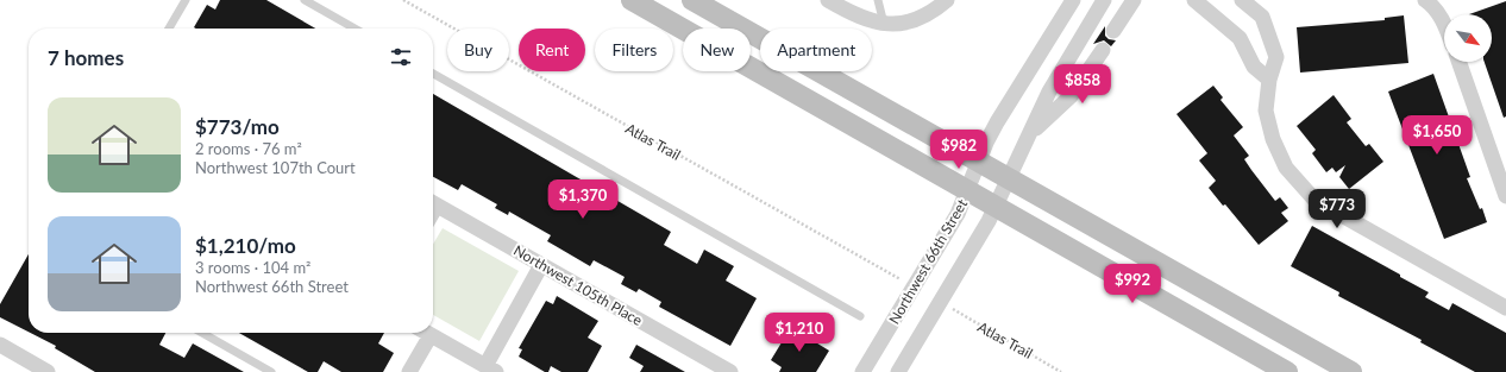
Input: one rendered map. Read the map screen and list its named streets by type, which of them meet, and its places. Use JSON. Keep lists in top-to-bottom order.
{
  "streets": {
    "street": ["Northwest 66th Street", "Northwest 105th Place"],
    "path": ["Atlas Trail"]
  },
  "north": "bottom right",
  "page": {
    "chip": [
      "Buy",
      "Rent",
      "Filters",
      "New",
      "Apartment"
    ],
    "heading": "7 homes",
    "price": [
      "$858",
      "$1,650",
      "$982",
      "$1,370",
      "$773",
      "$992",
      "$1,210"
    ],
    "list": [
      {
        "name": "$773/mo",
        "note": "2 rooms · 76 m² · Northwest 107th Court"
      },
      {
        "name": "$1,210/mo",
        "note": "3 rooms · 104 m² · Northwest 66th Street"
      }
    ]
  }
}
